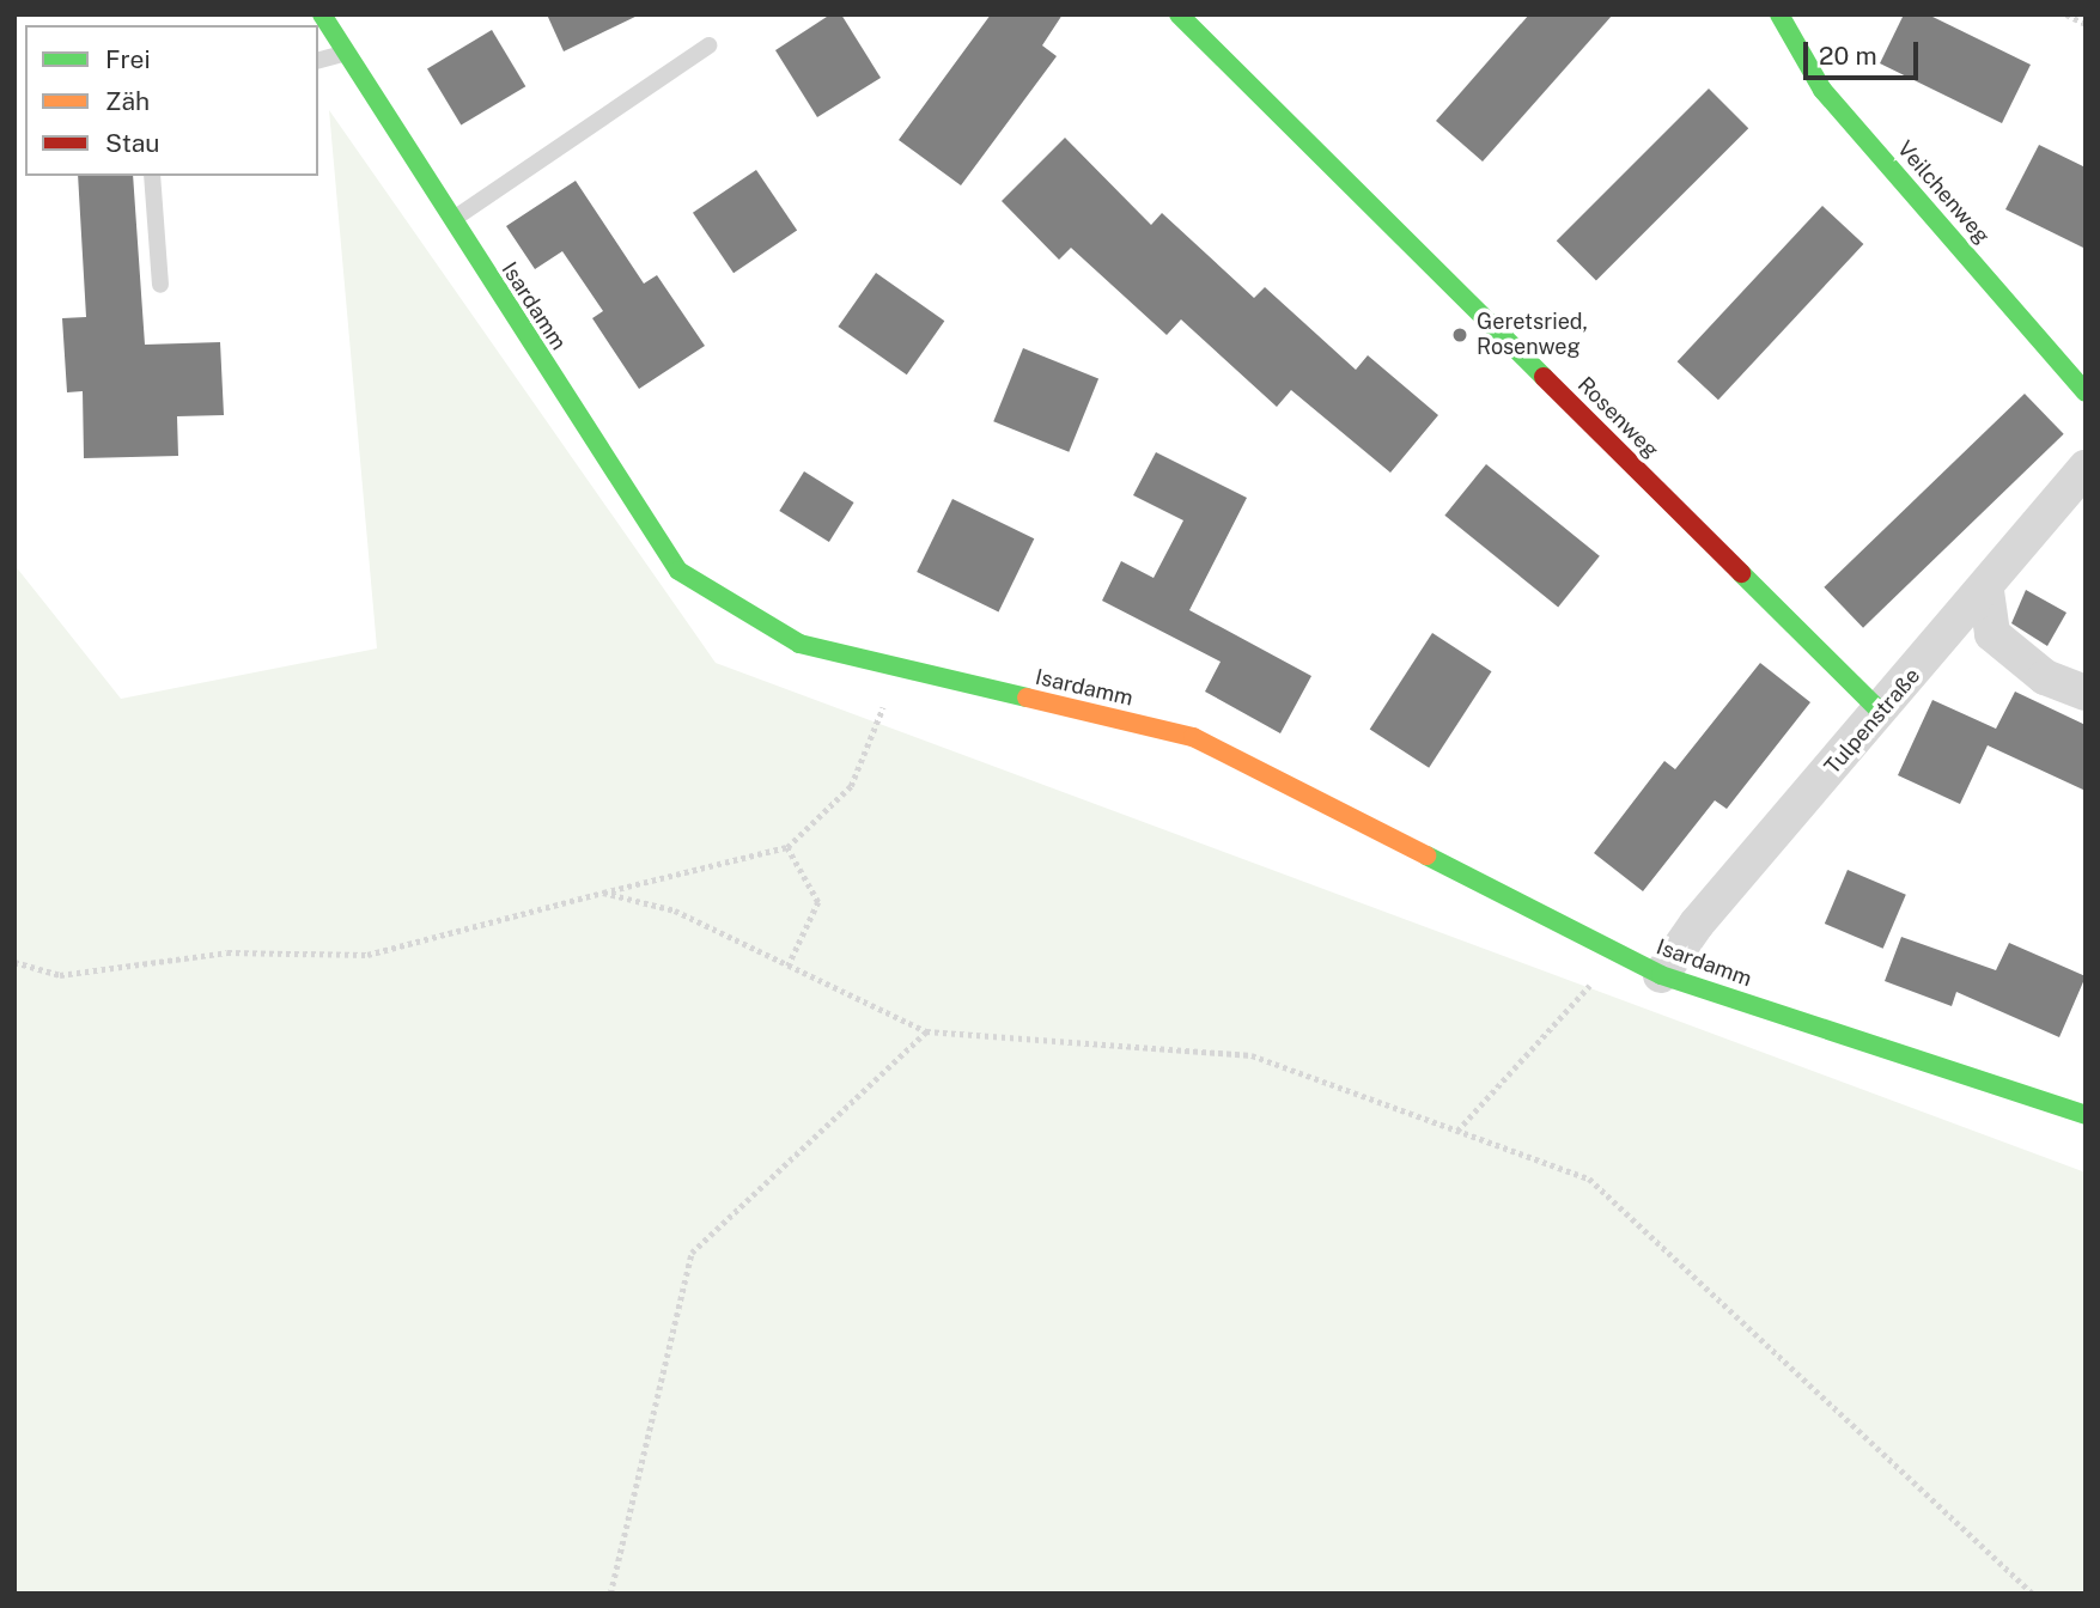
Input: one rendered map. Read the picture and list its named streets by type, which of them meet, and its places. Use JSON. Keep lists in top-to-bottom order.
{
  "streets": {
    "street": [
      "Veilchenweg",
      "Isardamm",
      "Rosenweg",
      "Tulpenstraße"
    ]
  },
  "crossings": [
    ["Isardamm", "Tulpenstraße"],
    ["Rosenweg", "Tulpenstraße"]
  ],
  "places": ["Geretsried, Rosenweg"],
  "legend": ["Frei", "Zäh", "Stau"],
  "scale_bar": "20 m"
}
